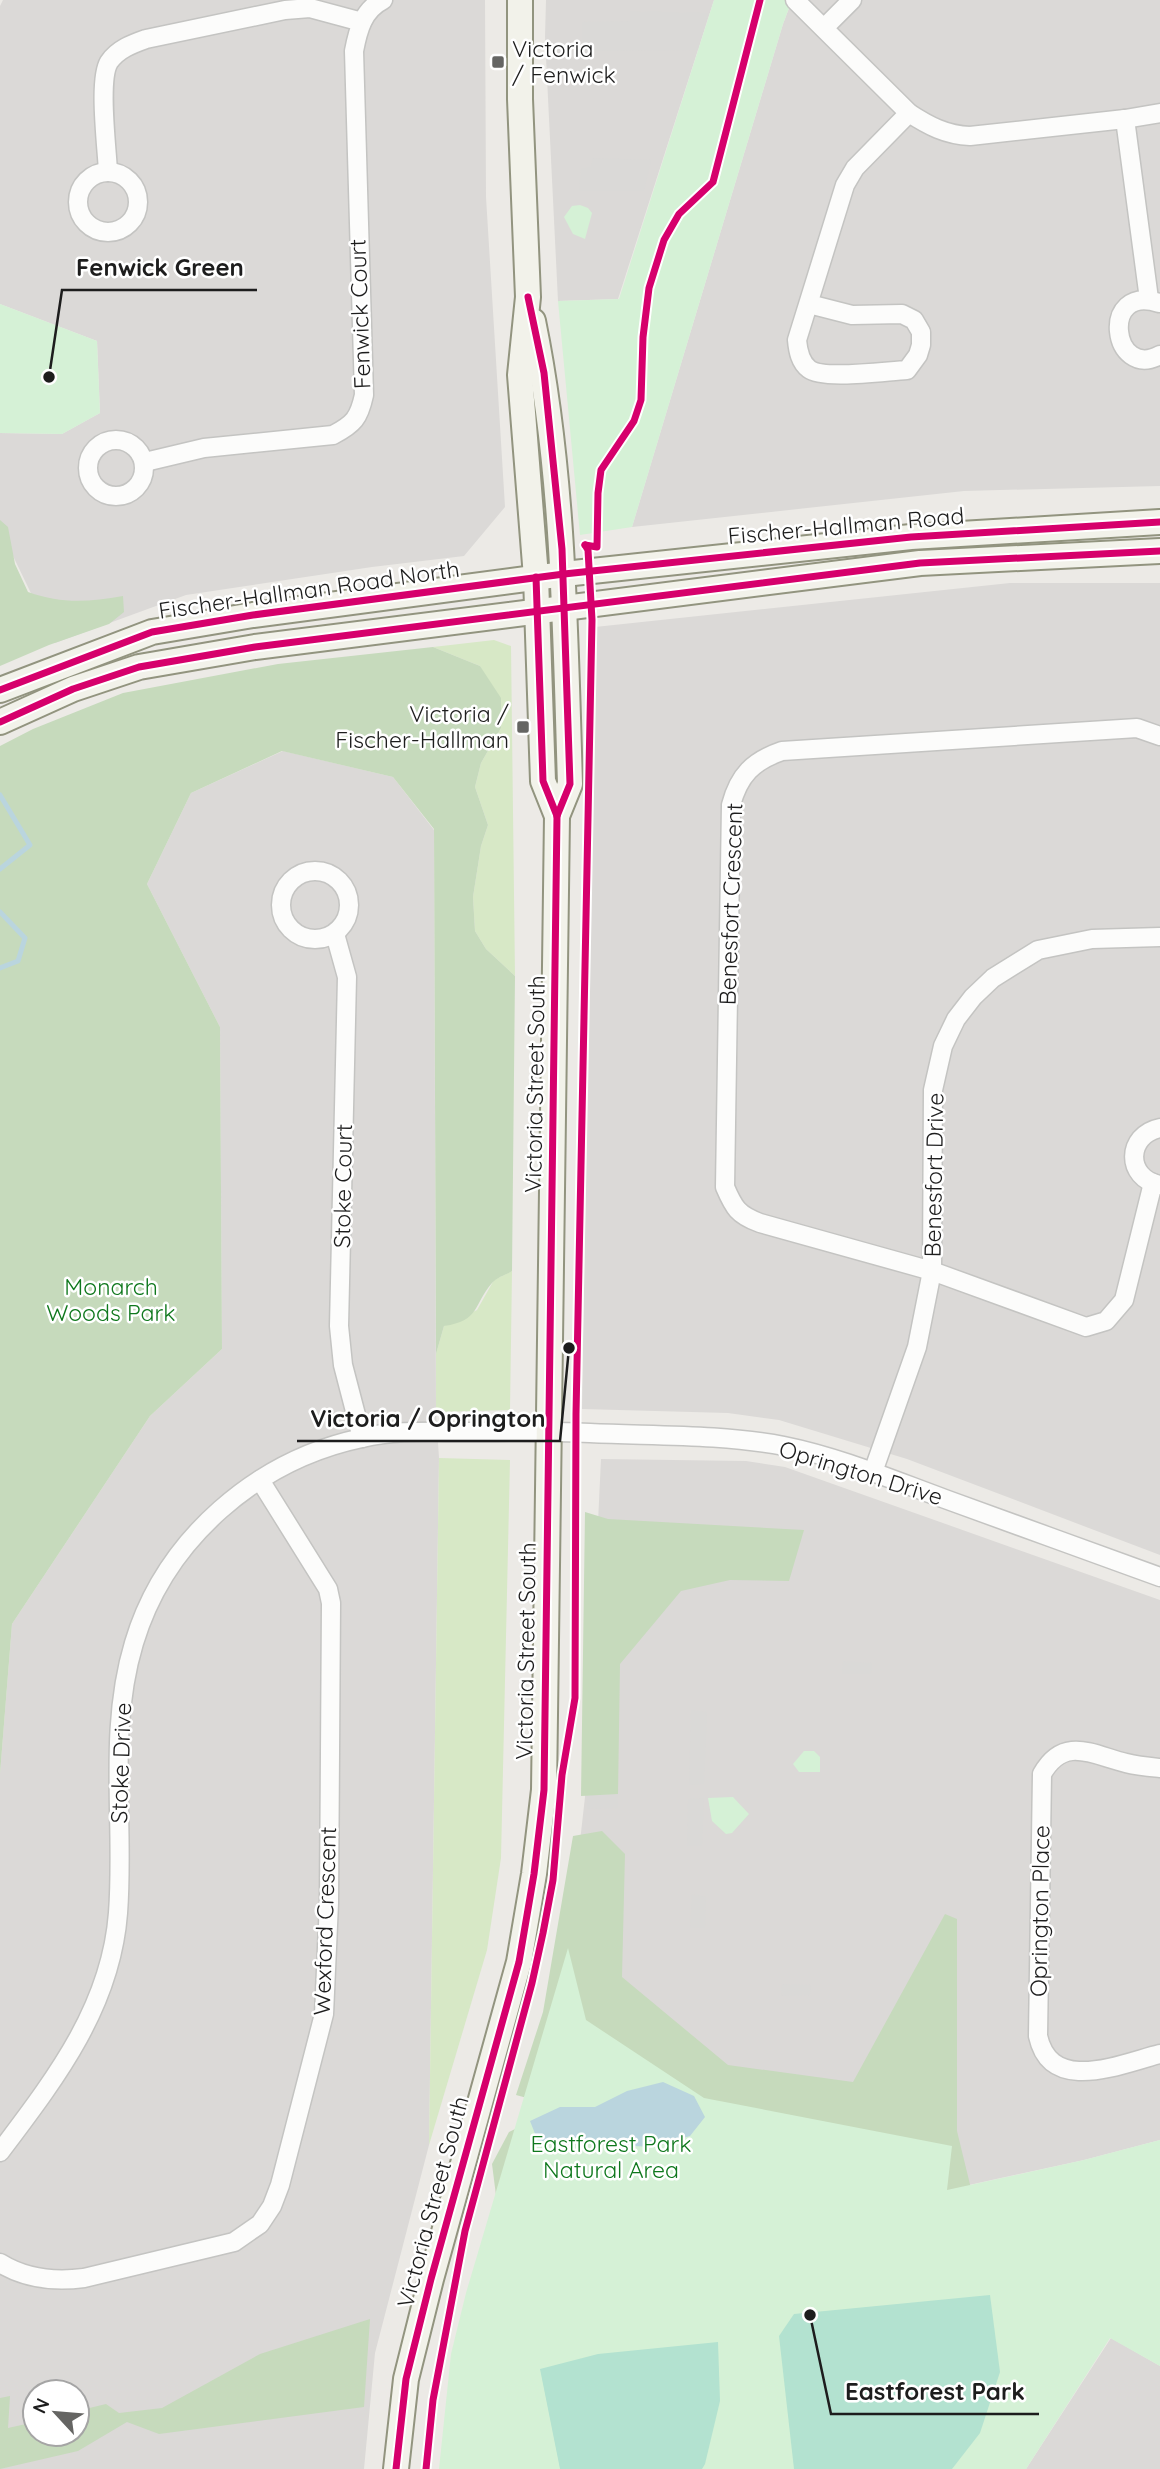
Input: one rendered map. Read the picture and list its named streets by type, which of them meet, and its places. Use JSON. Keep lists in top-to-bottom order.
{
  "streets": {
    "main road": ["Fischer-Hallman Road", "Fischer-Hallman Road North", "Victoria Street South"],
    "street": [
      "Fenwick Court",
      "Benesfort Crescent",
      "Benesfort Drive",
      "Stoke Court",
      "Oprington Drive",
      "Stoke Drive",
      "Oprington Place",
      "Wexford Crescent"
    ]
  },
  "crossings": [
    ["Fischer-Hallman Road", "Fischer-Hallman Road North"],
    ["Fischer-Hallman Road", "Victoria Street South"],
    ["Fischer-Hallman Road North", "Victoria Street South"],
    ["Benesfort Crescent", "Benesfort Drive"],
    ["Victoria Street South", "Oprington Drive"],
    ["Victoria Street South", "Stoke Drive"],
    ["Benesfort Drive", "Oprington Drive"],
    ["Stoke Court", "Stoke Drive"],
    ["Oprington Drive", "Stoke Drive"],
    ["Stoke Drive", "Wexford Crescent"]
  ],
  "parks": ["Monarch Woods Park", "Eastforest Park Natural Area"],
  "places": {
    "transit": ["Victoria / Fenwick", "Victoria / Fischer-Hallman"],
    "other": ["Fenwick Green", "Victoria / Oprington", "Eastforest Park"]
  },
  "north": "top left"
}
